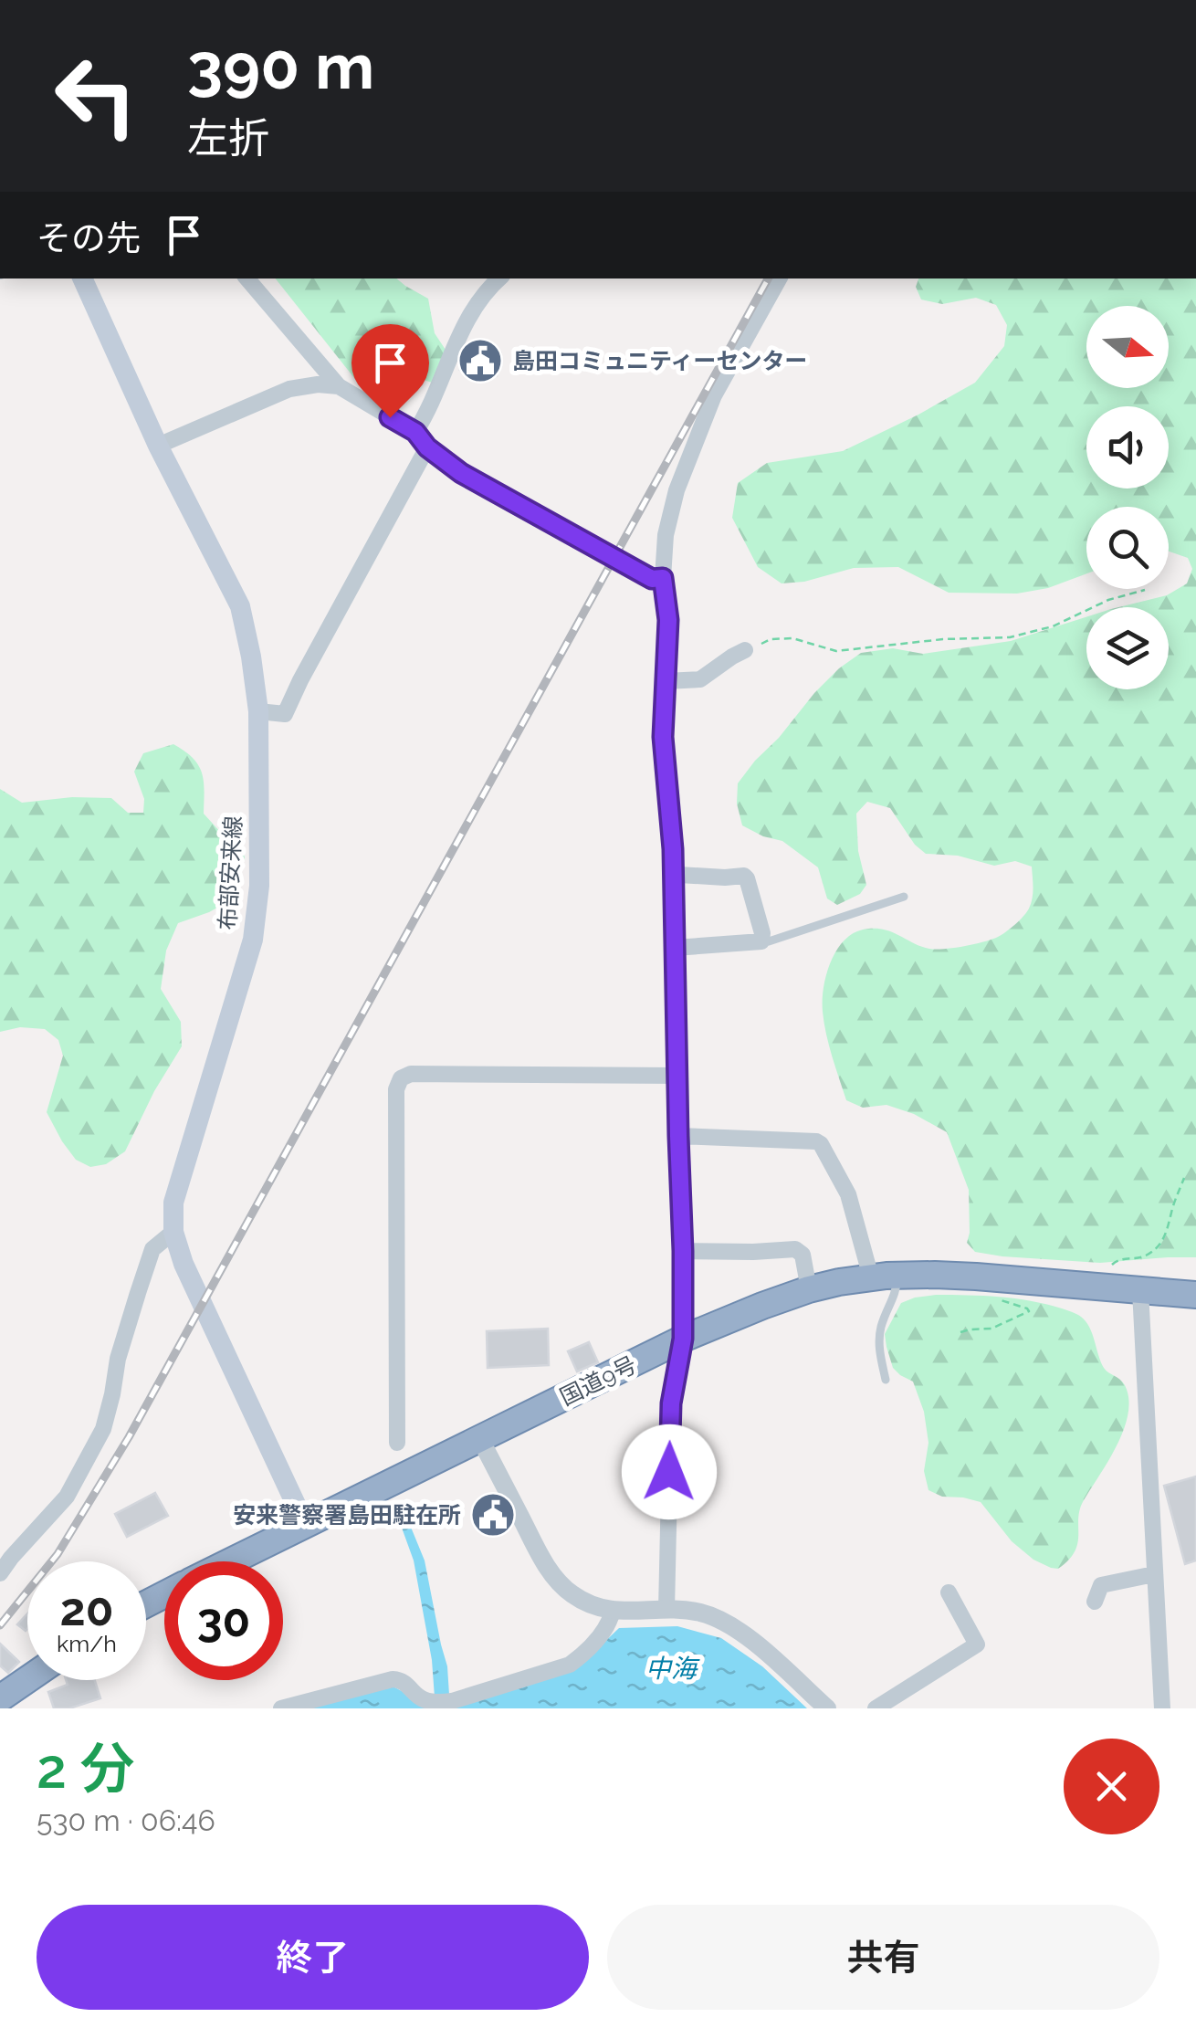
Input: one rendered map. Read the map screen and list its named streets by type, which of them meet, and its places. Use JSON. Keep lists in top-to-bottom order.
{
  "streets": {
    "highway": ["国道9号"],
    "main road": ["布部安来線"]
  },
  "crossings": [
    ["布部安来線", "国道9号"]
  ],
  "water": ["中海"],
  "places": {
    "public building": ["島田コミュニティーセンター", "安来警察署島田駐在所"]
  },
  "north": "right",
  "page": {
    "turn": ["390 m", "左折"],
    "then": "その先",
    "speed": "20 km/h",
    "limit": "30",
    "heading": ["2 分", "530 m · 06:46"],
    "buttons": ["終了", "共有"]
  }
}
